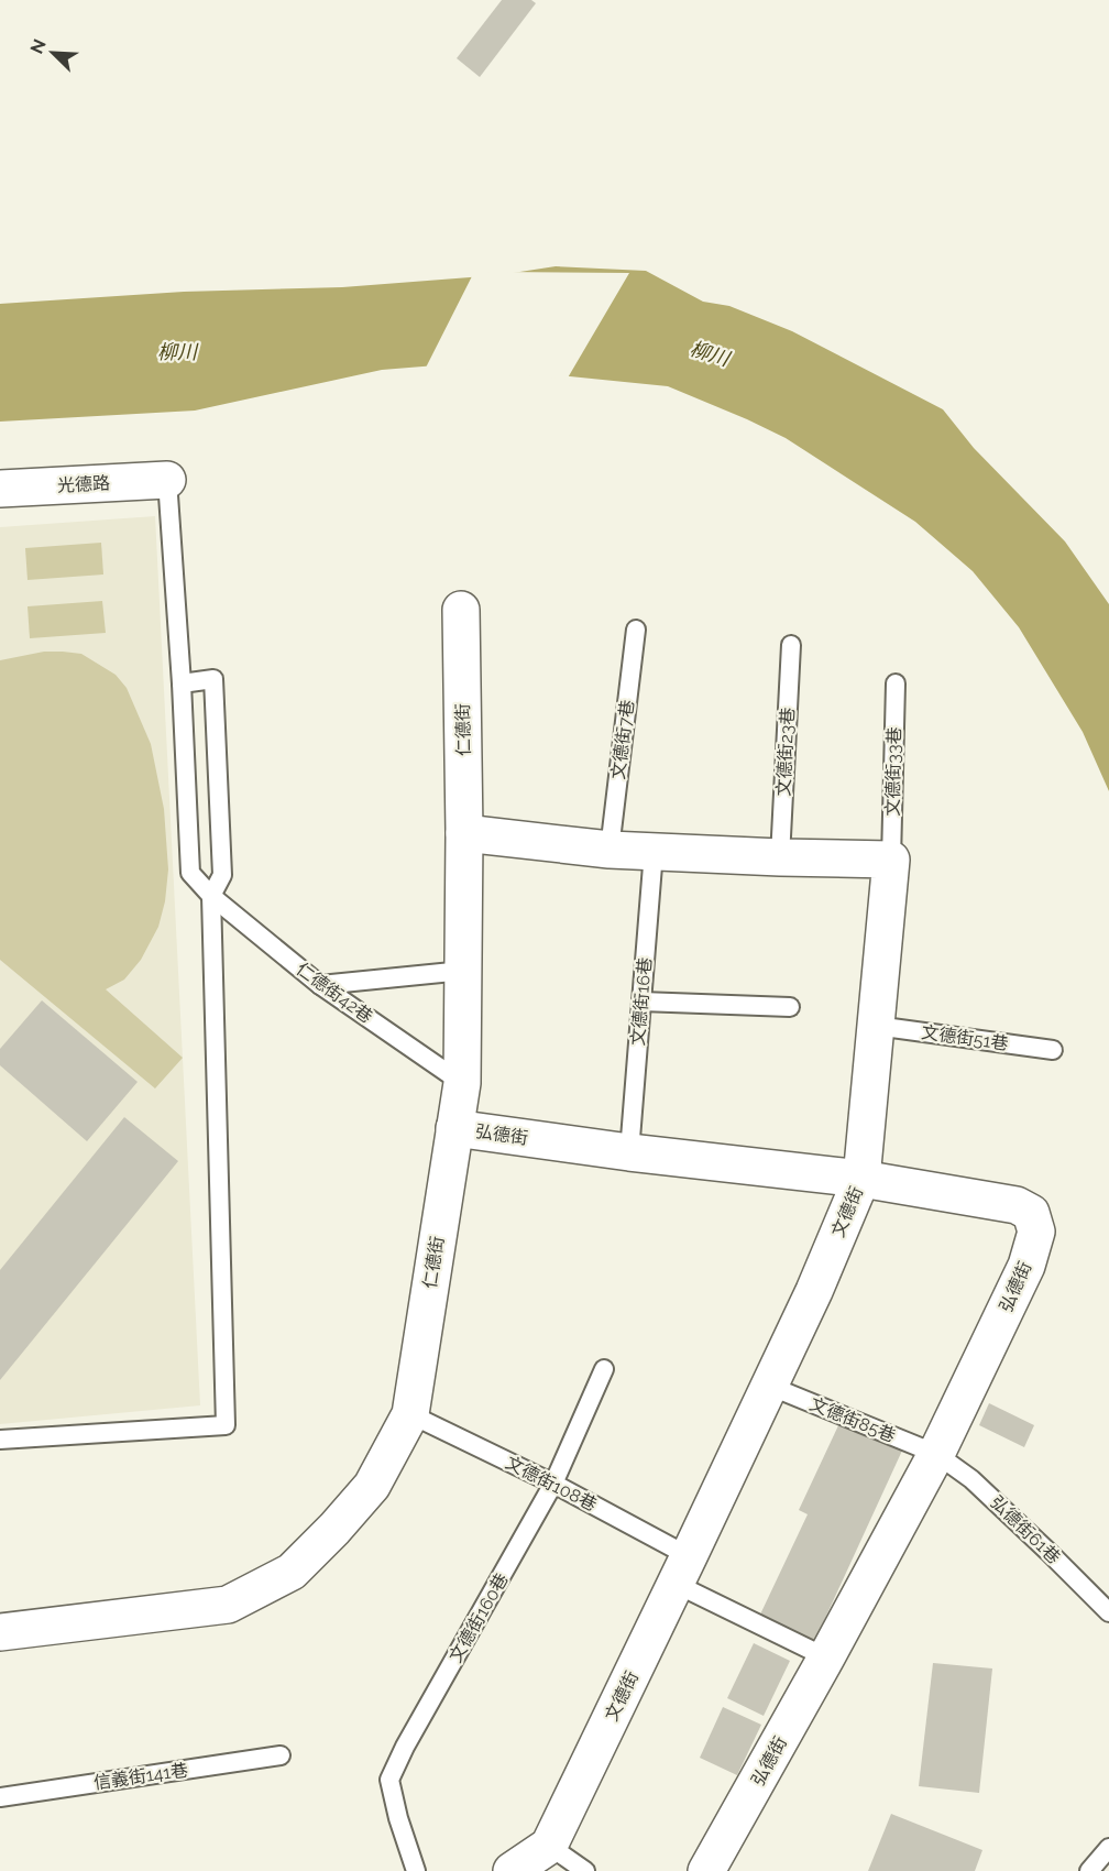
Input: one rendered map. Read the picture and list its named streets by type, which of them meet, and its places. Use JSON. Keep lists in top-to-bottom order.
{
  "streets": {
    "street": [
      "光德路",
      "仁德街",
      "弘德街",
      "文德街"
    ],
    "lane": [
      "文德街7巷",
      "文德街23巷",
      "文德街33巷",
      "仁德街42巷",
      "文德街16巷",
      "文德街51巷",
      "文德街85巷",
      "文德街108巷",
      "弘德街61巷",
      "文德街160巷",
      "信義街141巷"
    ]
  },
  "crossings": [
    ["光德路", "仁德街42巷"],
    ["仁德街", "仁德街42巷"],
    ["仁德街", "弘德街"],
    ["仁德街", "文德街108巷"],
    ["文德街33巷", "文德街"],
    ["文德街16巷", "弘德街"],
    ["文德街51巷", "文德街"],
    ["弘德街", "文德街"],
    ["弘德街", "文德街85巷"],
    ["弘德街", "文德街108巷"],
    ["弘德街", "弘德街61巷"],
    ["文德街", "文德街85巷"],
    ["文德街", "文德街108巷"],
    ["文德街85巷", "弘德街61巷"],
    ["文德街108巷", "文德街160巷"]
  ],
  "water": ["柳川"],
  "north": "top left"
}
